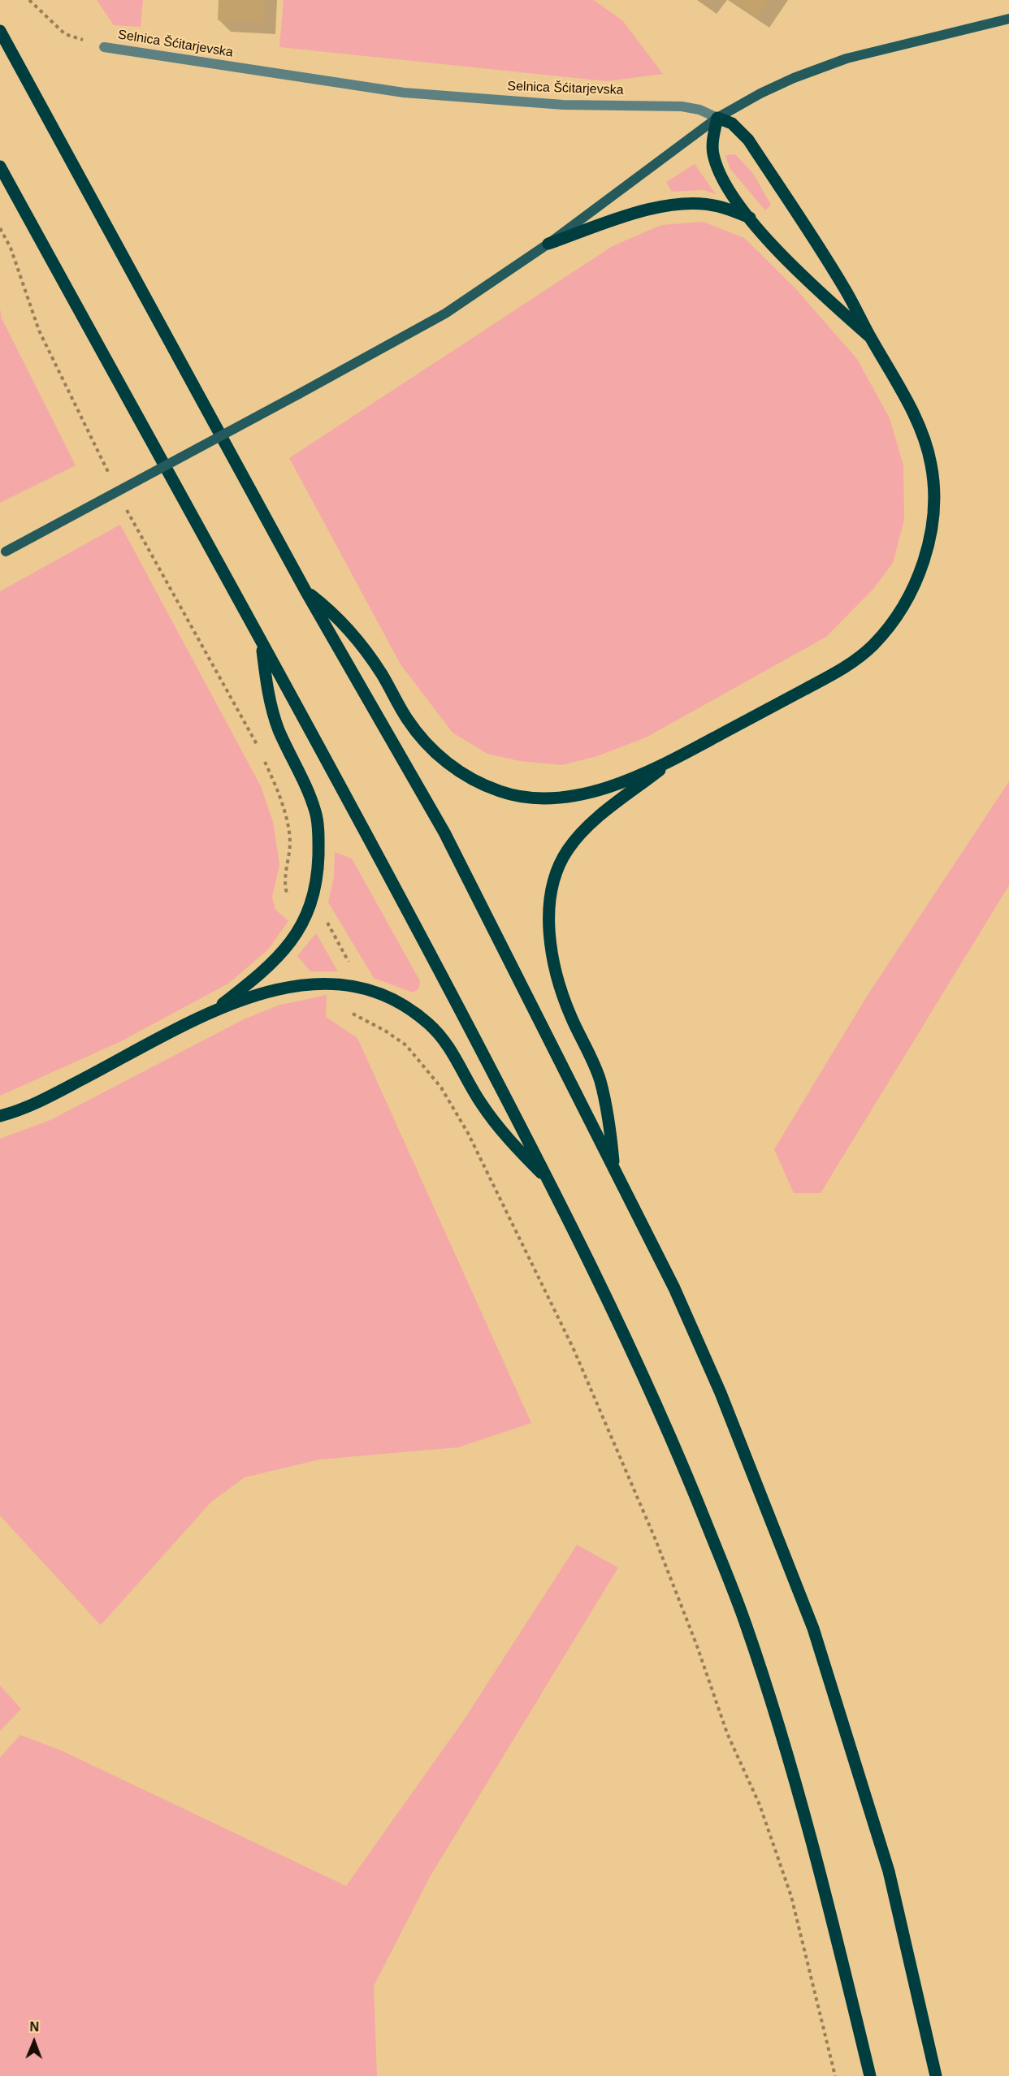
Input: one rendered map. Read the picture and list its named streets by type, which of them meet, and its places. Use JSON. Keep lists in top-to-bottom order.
{
  "streets": {
    "lane": ["Selnica Šćitarjevska"]
  },
  "north": "top"
}
